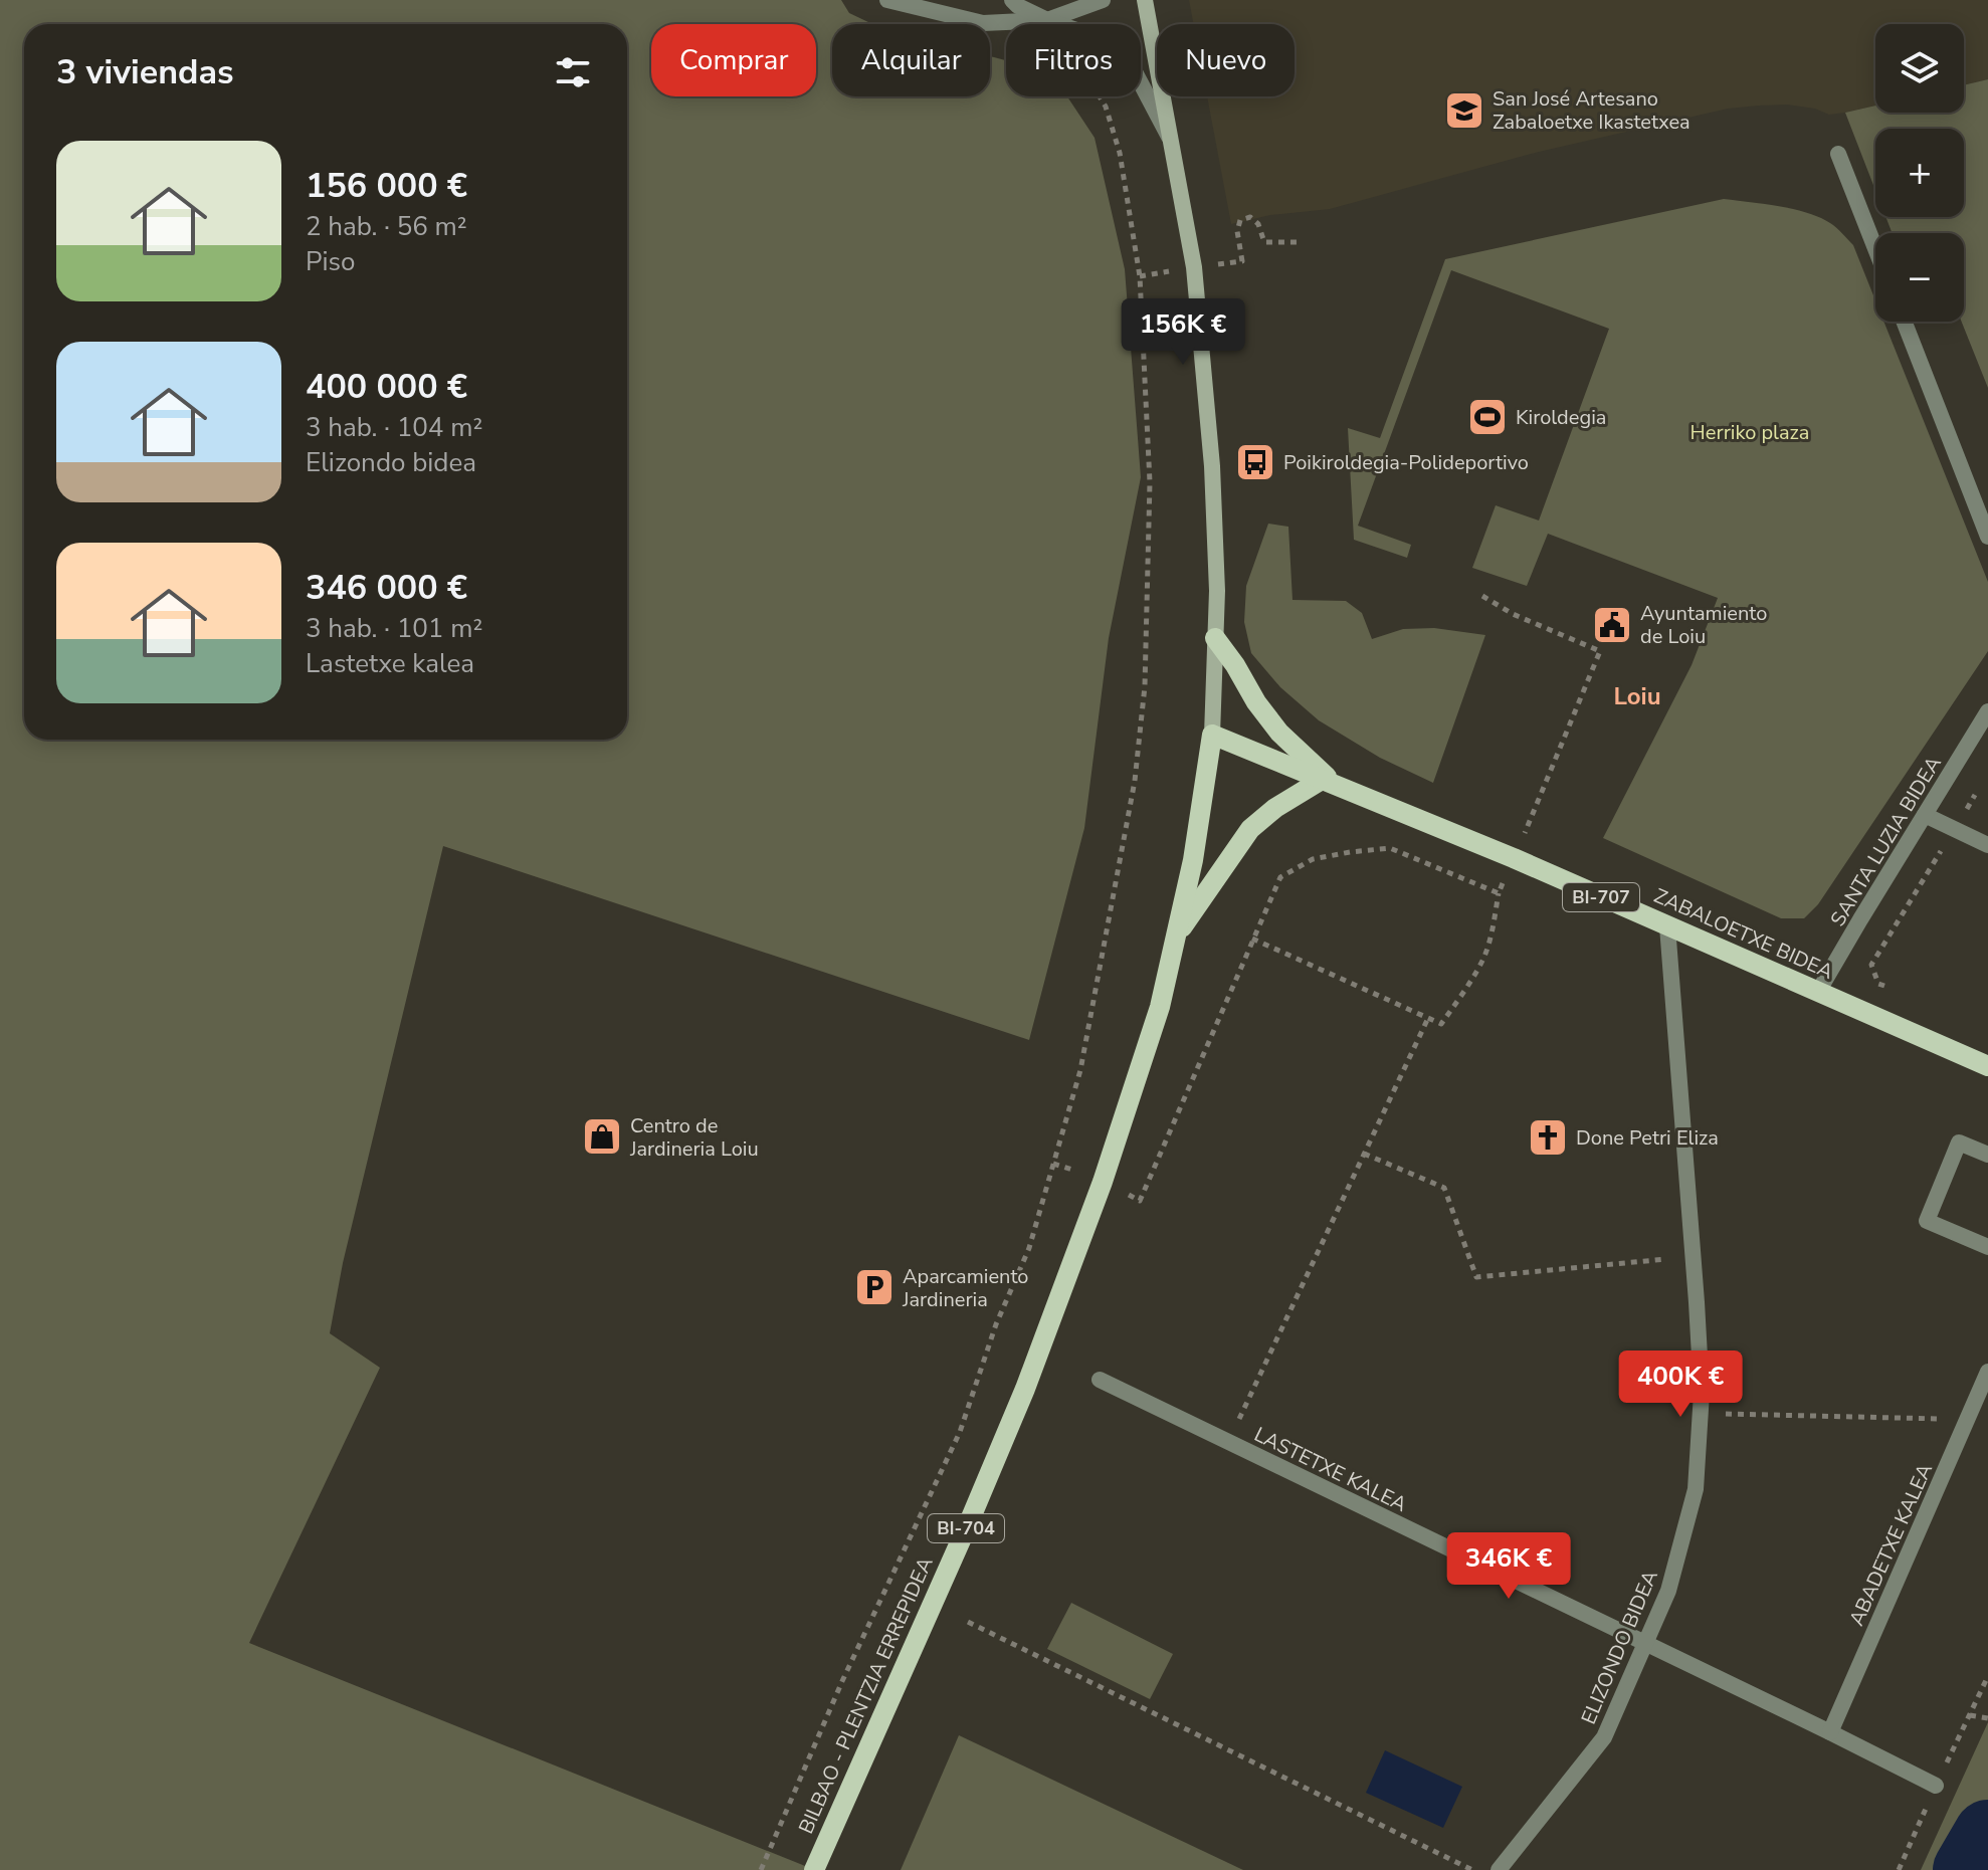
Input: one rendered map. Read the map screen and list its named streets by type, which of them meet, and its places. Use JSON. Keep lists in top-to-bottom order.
{
  "streets": {
    "main road": [
      "BI-707",
      "ZABALOETXE BIDEA",
      "BI-704",
      "BILBAO - PLENTZIA ERREPIDEA"
    ],
    "street": [
      "SANTA LUZIA BIDEA",
      "LASTETXE KALEA",
      "ABADETXE KALEA",
      "ELIZONDO BIDEA"
    ]
  },
  "crossings": [
    ["SANTA LUZIA BIDEA", "ZABALOETXE BIDEA"],
    ["ZABALOETXE BIDEA", "BI-704"],
    ["ZABALOETXE BIDEA", "ELIZONDO BIDEA"],
    ["LASTETXE KALEA", "ABADETXE KALEA"],
    ["LASTETXE KALEA", "ELIZONDO BIDEA"],
    ["BI-704", "BILBAO - PLENTZIA ERREPIDEA"]
  ],
  "districts": ["Loiu"],
  "parks": ["Herriko plaza"],
  "places": {
    "school or university": ["San José Artesano Zabaloetxe Ikastetxea"],
    "sports": ["Kiroldegia"],
    "bus stop": ["Poikiroldegia-Polideportivo"],
    "public building": ["Ayuntamiento de Loiu"],
    "shop": ["Centro de Jardineria Loiu"],
    "church": ["Done Petri Eliza"],
    "parking": ["Aparcamiento Jardineria"]
  },
  "page": {
    "map_buttons": ["+", "−"],
    "chip": [
      "Comprar",
      "Alquilar",
      "Filtros",
      "Nuevo"
    ],
    "heading": "3 viviendas",
    "list": [
      {
        "name": "156 000 €",
        "note": "2 hab. · 56 m² · Piso"
      },
      {
        "name": "400 000 €",
        "note": "3 hab. · 104 m² · Elizondo bidea"
      },
      {
        "name": "346 000 €",
        "note": "3 hab. · 101 m² · Lastetxe kalea"
      }
    ],
    "price": ["156K €", "400K €", "346K €"]
  }
}
